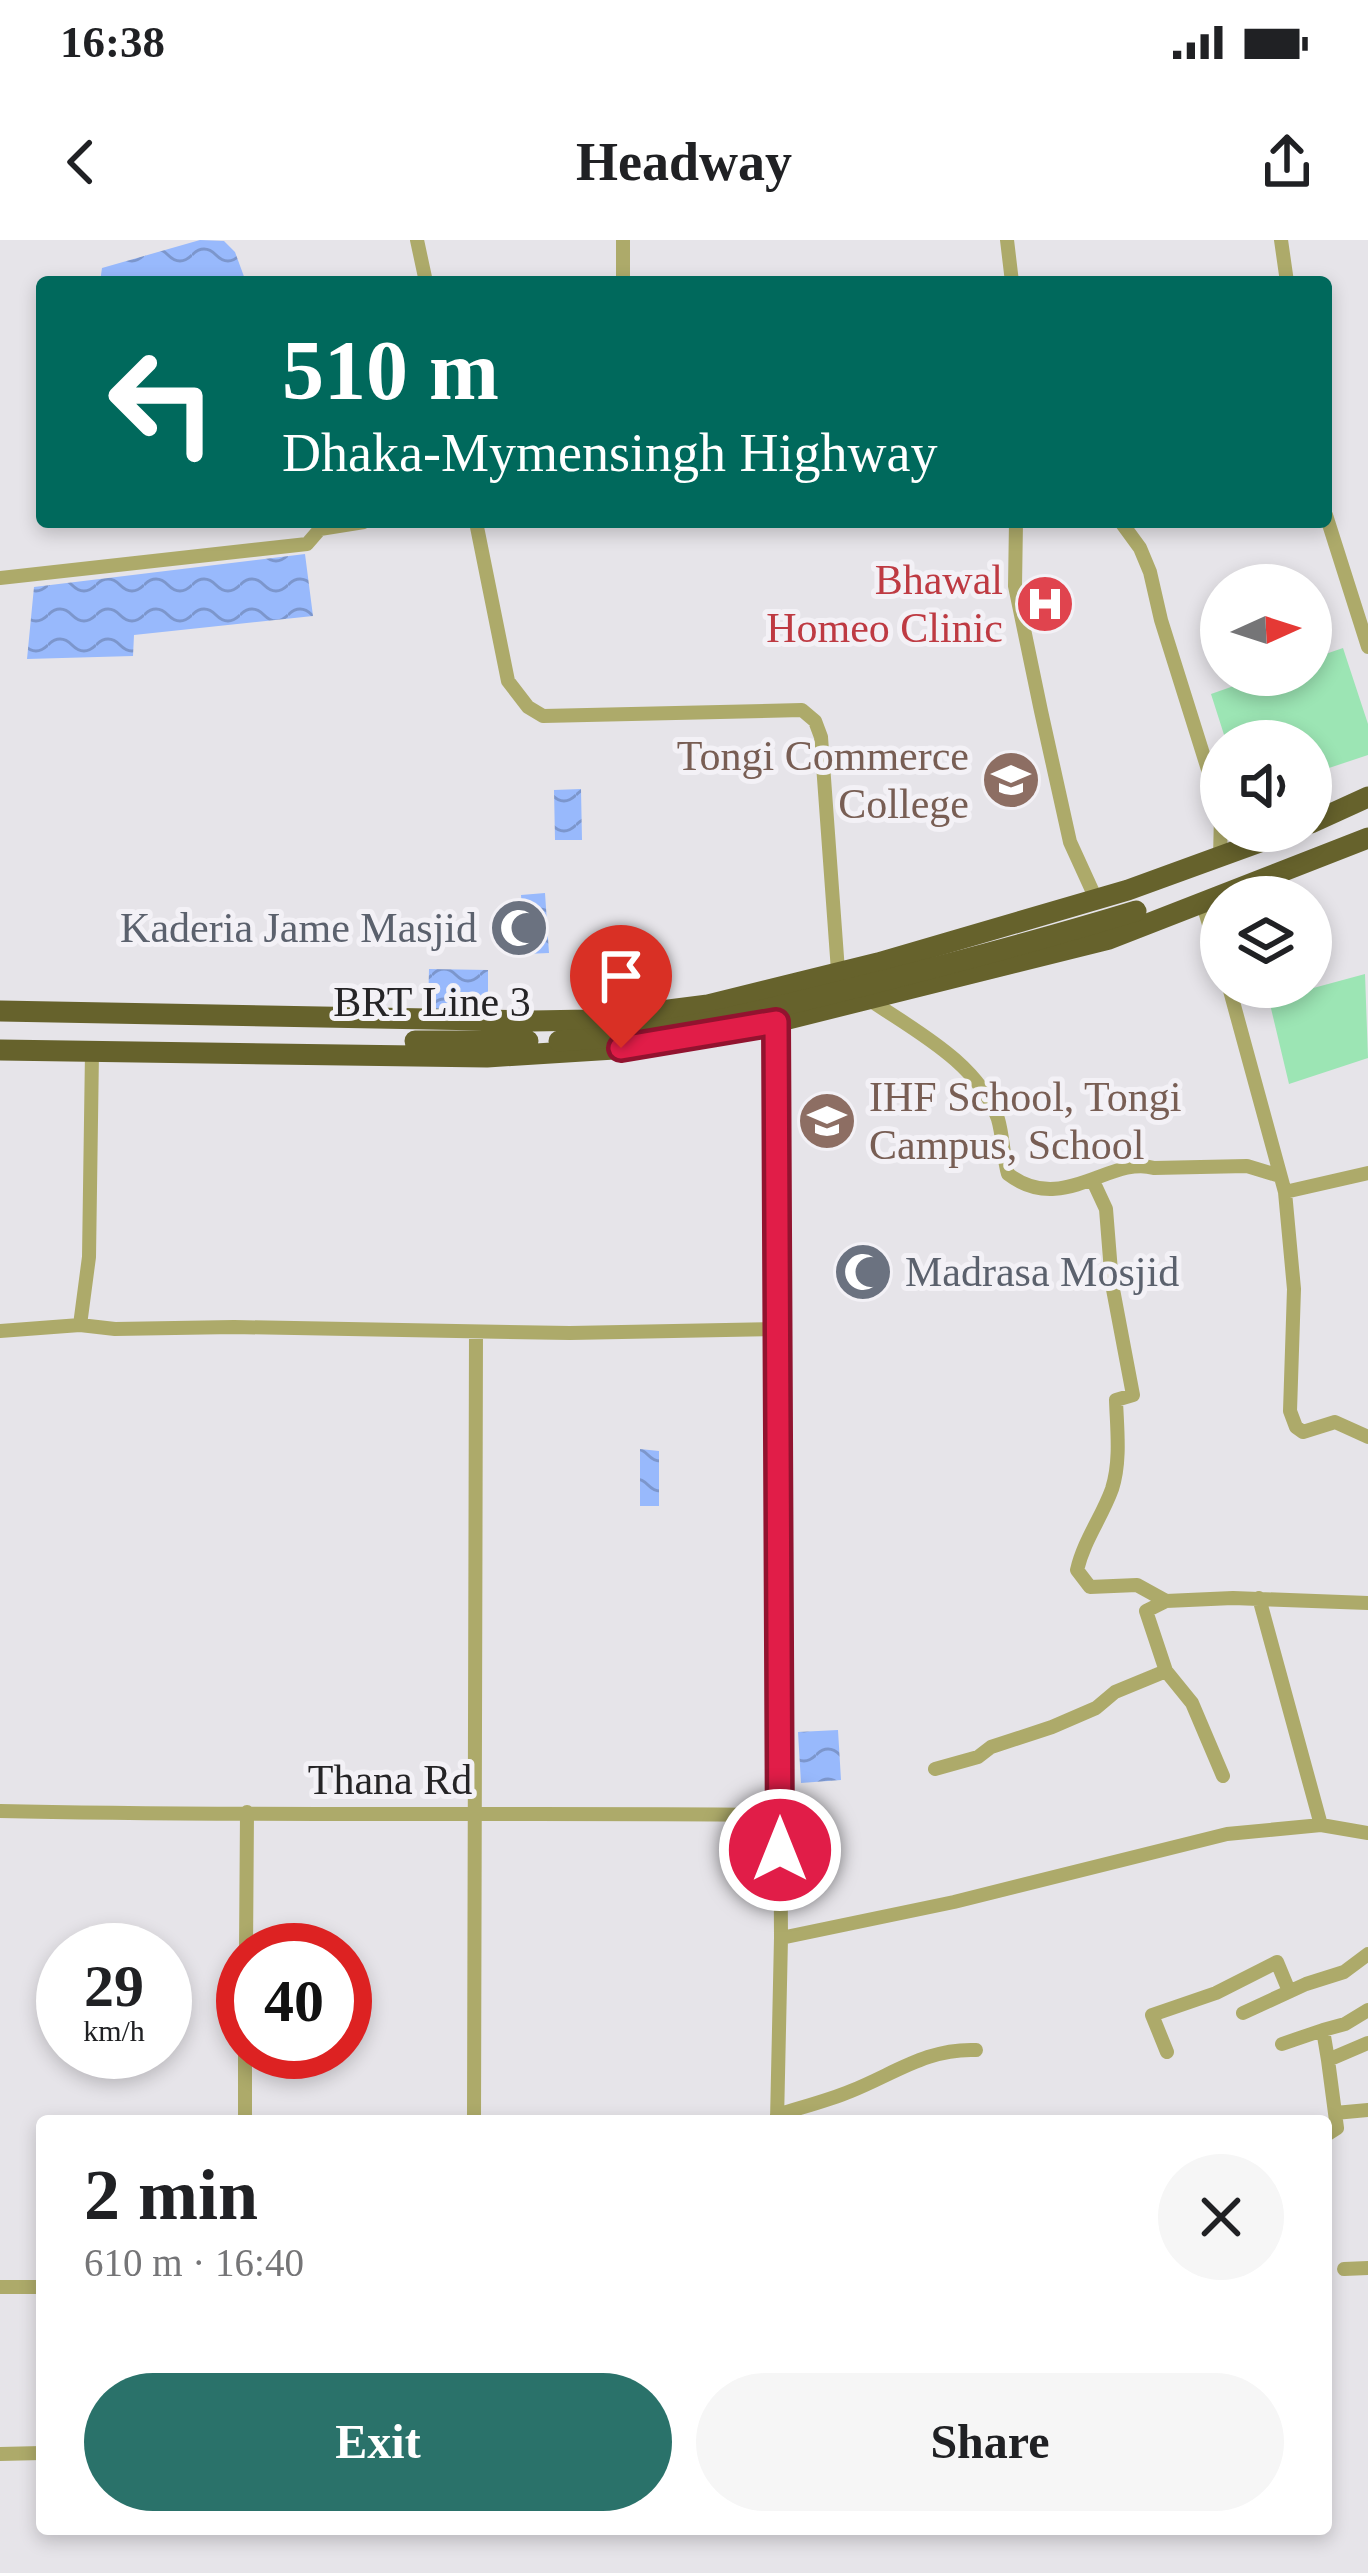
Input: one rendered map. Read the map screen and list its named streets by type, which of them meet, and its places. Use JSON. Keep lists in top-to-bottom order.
{
  "streets": {
    "highway": ["BRT Line 3"],
    "street": ["Thana Rd"]
  },
  "places": {
    "hospital": ["Bhawal Homeo Clinic"],
    "school or university": ["Tongi Commerce College", "IHF School, Tongi Campus, School"],
    "mosque": ["Kaderia Jame Masjid", "Madrasa Mosjid"]
  },
  "north": "right",
  "page": {
    "status": "16:38",
    "header": "Headway",
    "turn": ["510 m", "Dhaka-Mymensingh Highway"],
    "speed": "29 km/h",
    "limit": "40",
    "heading": ["2 min", "610 m · 16:40"],
    "buttons": ["Exit", "Share"]
  }
}
